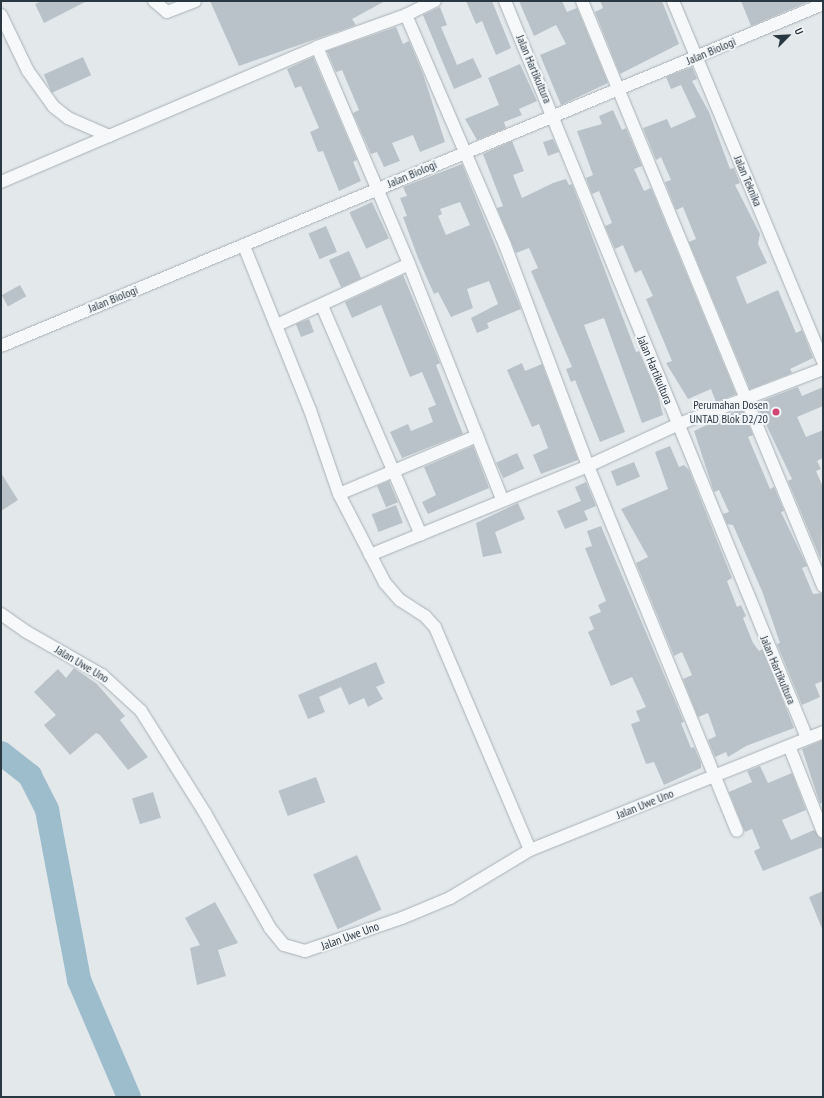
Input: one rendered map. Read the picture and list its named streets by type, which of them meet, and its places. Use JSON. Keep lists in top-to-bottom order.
{
  "streets": {
    "street": [
      "Jalan Biologi",
      "Jalan Hartikultura",
      "Jalan Teknika",
      "Jalan Uwe Uno"
    ]
  },
  "crossings": [
    ["Jalan Biologi", "Jalan Hartikultura"],
    ["Jalan Biologi", "Jalan Teknika"],
    ["Jalan Hartikultura", "Jalan Uwe Uno"]
  ],
  "places": ["Perumahan Dosen UNTAD Blok D2/20"],
  "north": "top right"
}
